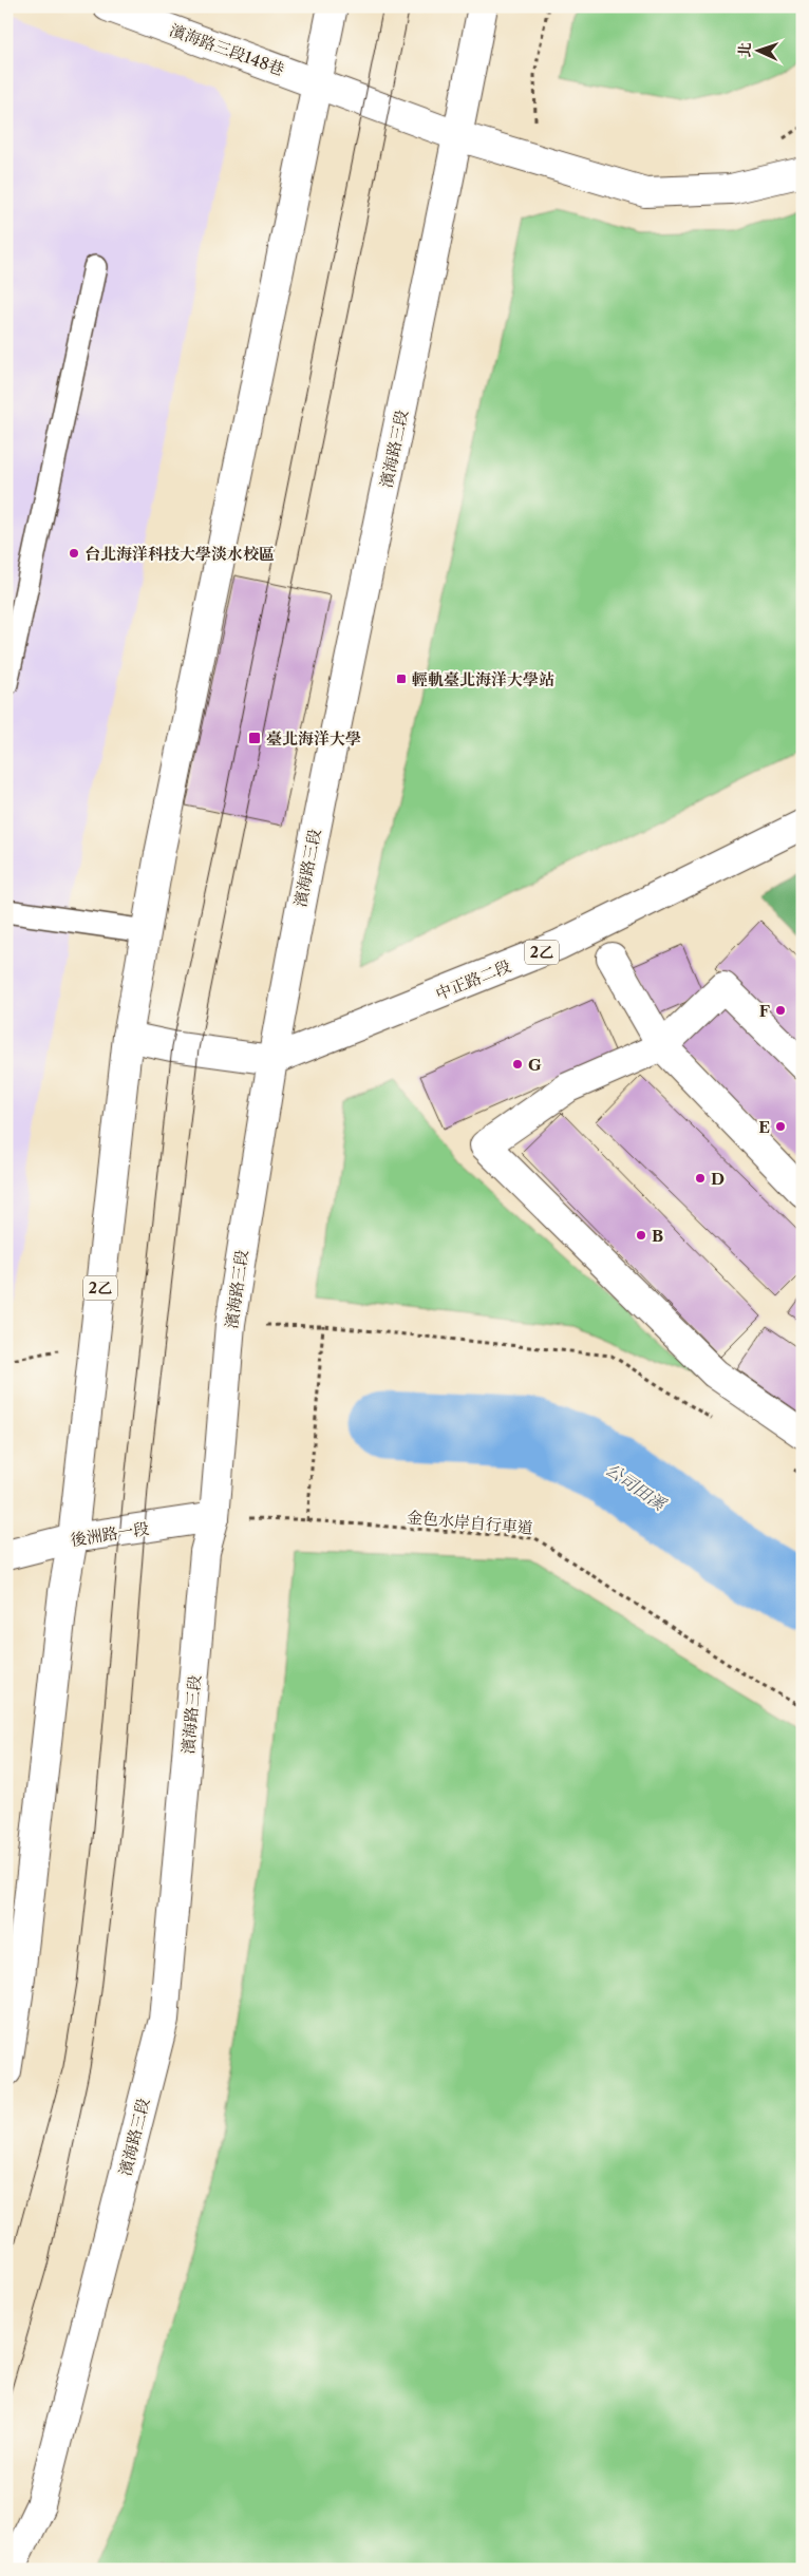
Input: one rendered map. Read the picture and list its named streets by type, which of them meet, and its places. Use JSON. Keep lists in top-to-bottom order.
{
  "streets": {
    "street": [
      "濱海路三段148巷",
      "濱海路三段",
      "2乙",
      "中正路二段",
      "後洲路一段"
    ],
    "path": ["金色水岸自行車道"]
  },
  "crossings": [
    ["濱海路三段148巷", "濱海路三段"],
    ["濱海路三段", "中正路二段"],
    ["濱海路三段", "金色水岸自行車道"],
    ["濱海路三段", "後洲路一段"],
    ["2乙", "中正路二段"],
    ["2乙", "後洲路一段"],
    ["金色水岸自行車道", "後洲路一段"]
  ],
  "water": ["公司田溪"],
  "places": {
    "other": [
      "台北海洋科技大學淡水校區",
      "F",
      "G",
      "E",
      "D",
      "B"
    ],
    "transit": ["輕軌臺北海洋大學站", "臺北海洋大學"]
  },
  "north": "left"
}
